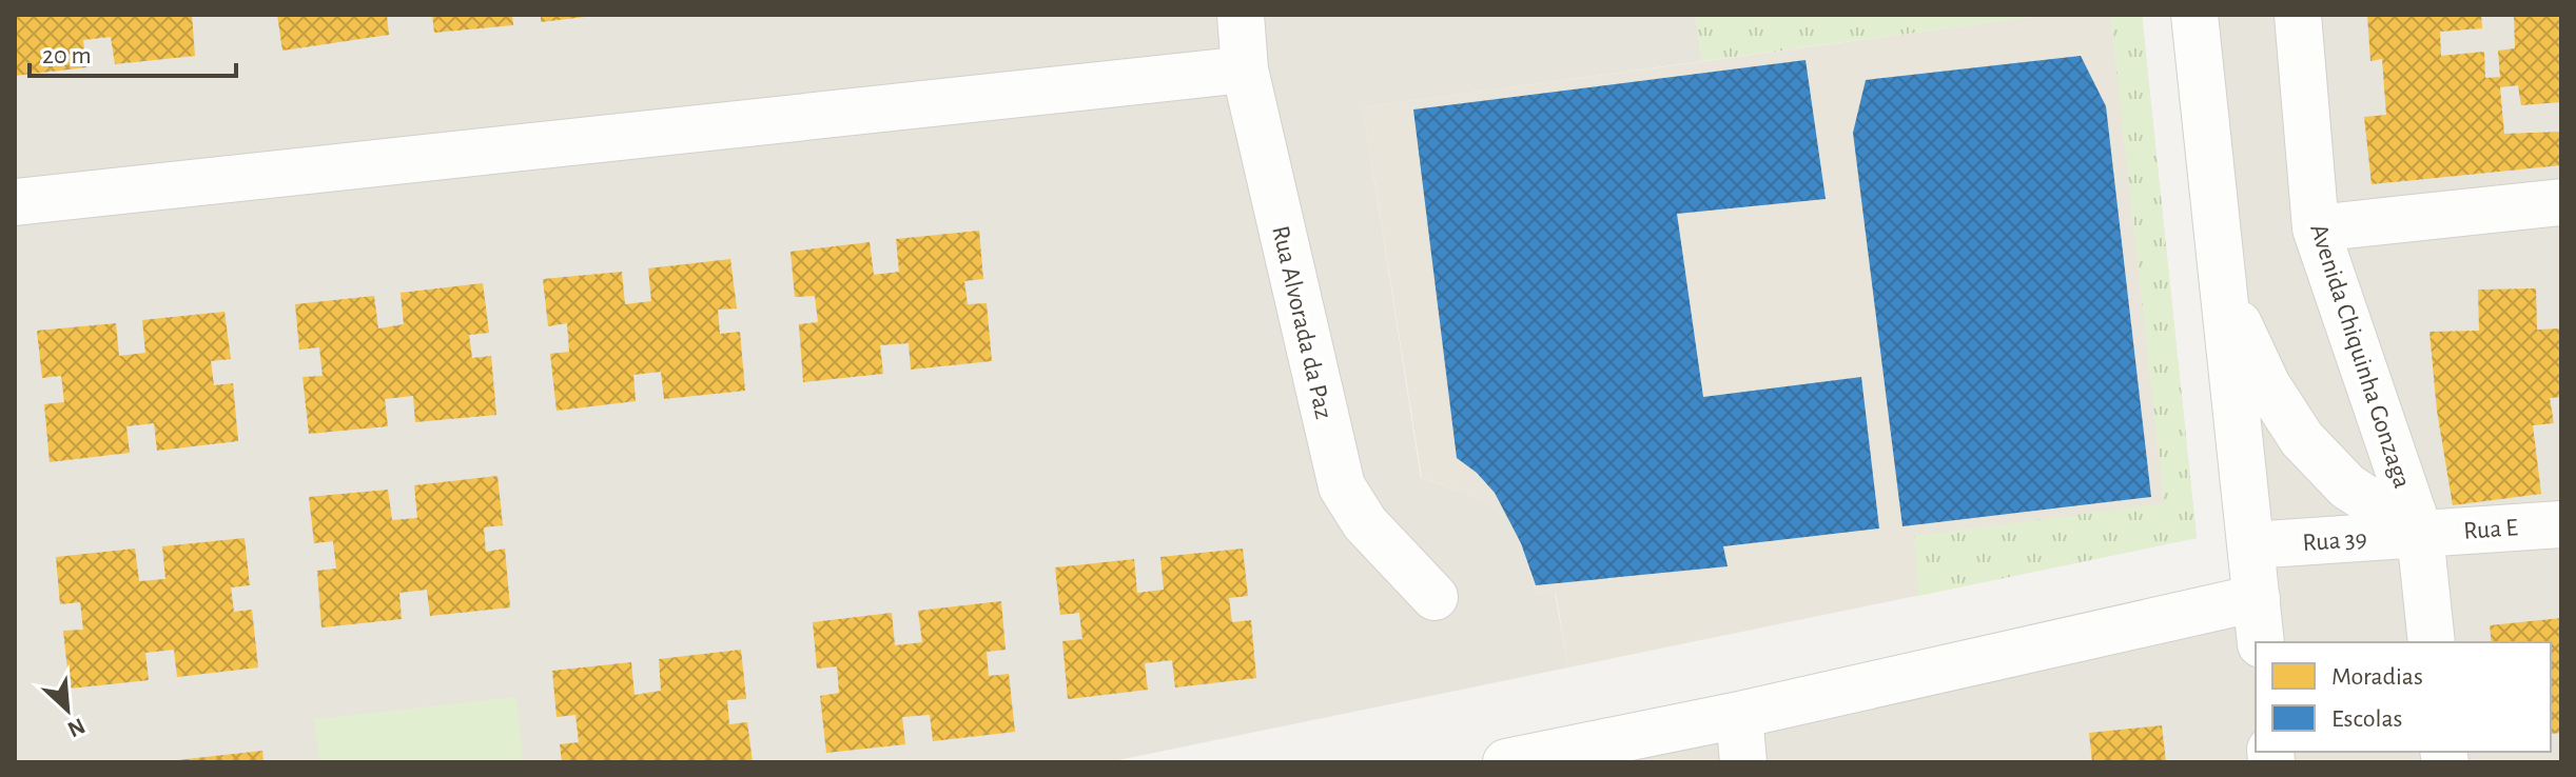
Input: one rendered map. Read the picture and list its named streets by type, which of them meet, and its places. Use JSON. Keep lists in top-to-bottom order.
{
  "streets": {
    "street": [
      "Rua Alvorada da Paz",
      "Avenida Chiquinha Gonzaga",
      "Rua E",
      "Rua 39"
    ]
  },
  "crossings": [
    ["Avenida Chiquinha Gonzaga", "Rua E"],
    ["Avenida Chiquinha Gonzaga", "Rua 39"],
    ["Rua E", "Rua 39"]
  ],
  "legend": ["Moradias", "Escolas"],
  "scale_bar": "20 m",
  "north": "bottom right"
}
